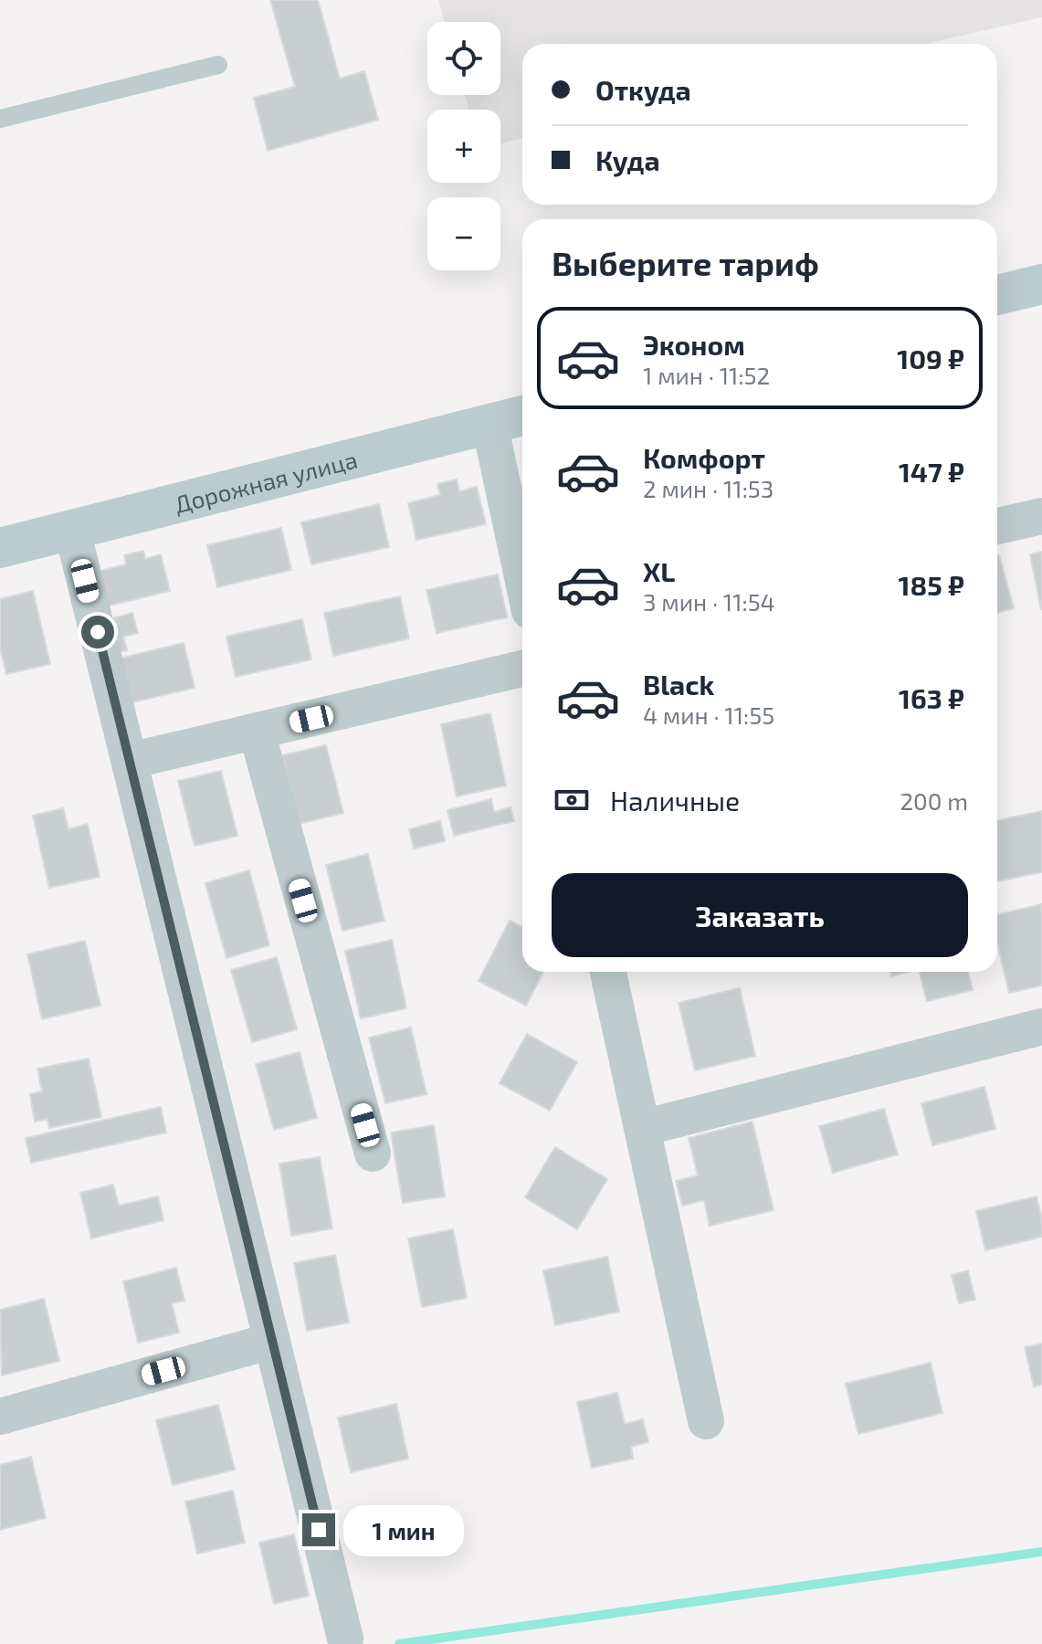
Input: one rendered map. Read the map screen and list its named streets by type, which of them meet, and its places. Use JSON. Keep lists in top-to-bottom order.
{
  "streets": {
    "street": ["Дорожная улица"]
  },
  "page": {
    "map_buttons": ["+", "−"],
    "banner": ["Откуда", "Куда"],
    "heading": "Выберите тариф",
    "list": [
      {
        "name": "Эконом",
        "note": "1 мин · 11:52",
        "value": "109 ₽"
      },
      {
        "name": "Комфорт",
        "note": "2 мин · 11:53",
        "value": "147 ₽"
      },
      {
        "name": "XL",
        "note": "3 мин · 11:54",
        "value": "185 ₽"
      },
      {
        "name": "Black",
        "note": "4 мин · 11:55",
        "value": "163 ₽"
      }
    ],
    "pay": ["Наличные", "200 m"],
    "buttons": "Заказать",
    "bubble": "1 мин"
  }
}
